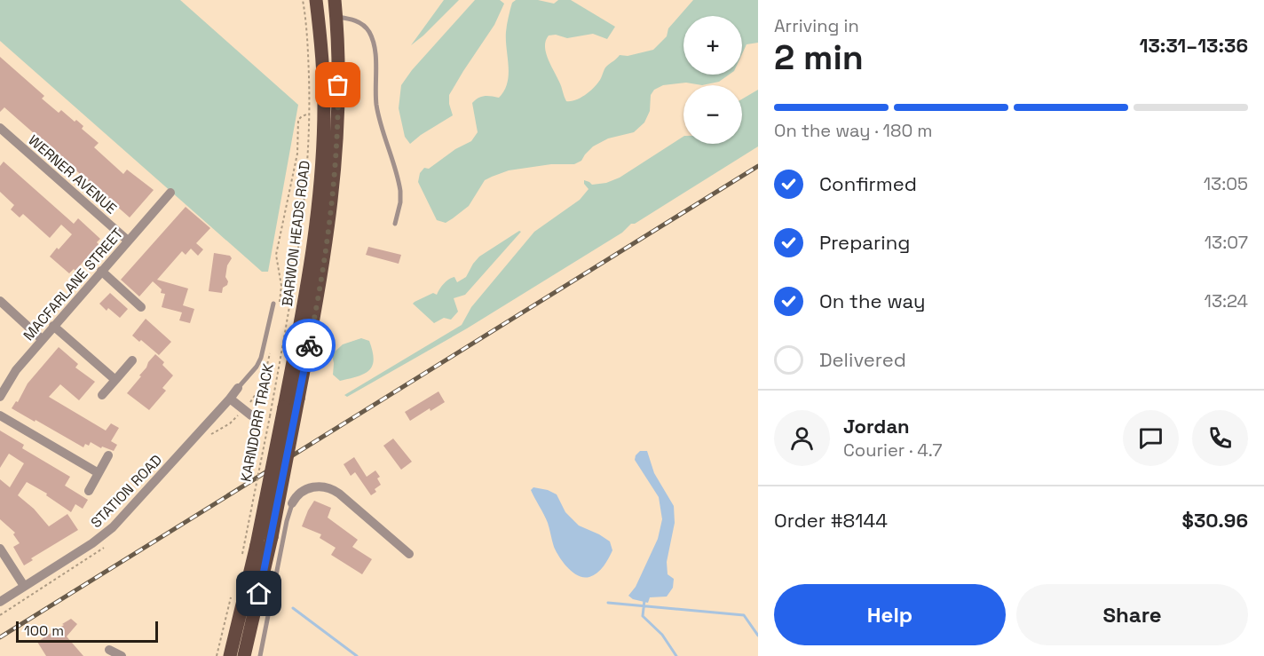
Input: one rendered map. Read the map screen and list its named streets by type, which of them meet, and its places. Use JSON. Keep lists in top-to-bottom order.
{
  "streets": {
    "main road": ["BARWON HEADS ROAD"],
    "street": ["WERNER AVENUE", "MACFARLANE STREET", "STATION ROAD"],
    "path": ["KARNDORR TRACK"]
  },
  "crossings": [
    ["WERNER AVENUE", "MACFARLANE STREET"]
  ],
  "scale_bar": "100 m",
  "page": {
    "heading": ["2 min", "Arriving in", "13:31–13:36"],
    "panel": [
      "Jordan",
      "Courier · 4.7",
      "Order #8144",
      "$30.96"
    ],
    "map_buttons": ["+", "−"],
    "bar": "On the way · 180 m",
    "list": [
      ["Confirmed", "13:05"],
      ["Preparing", "13:07"],
      ["On the way", "13:24"],
      "Delivered"
    ],
    "buttons": ["Help", "Share"],
    "scale": "100 m"
  }
}
